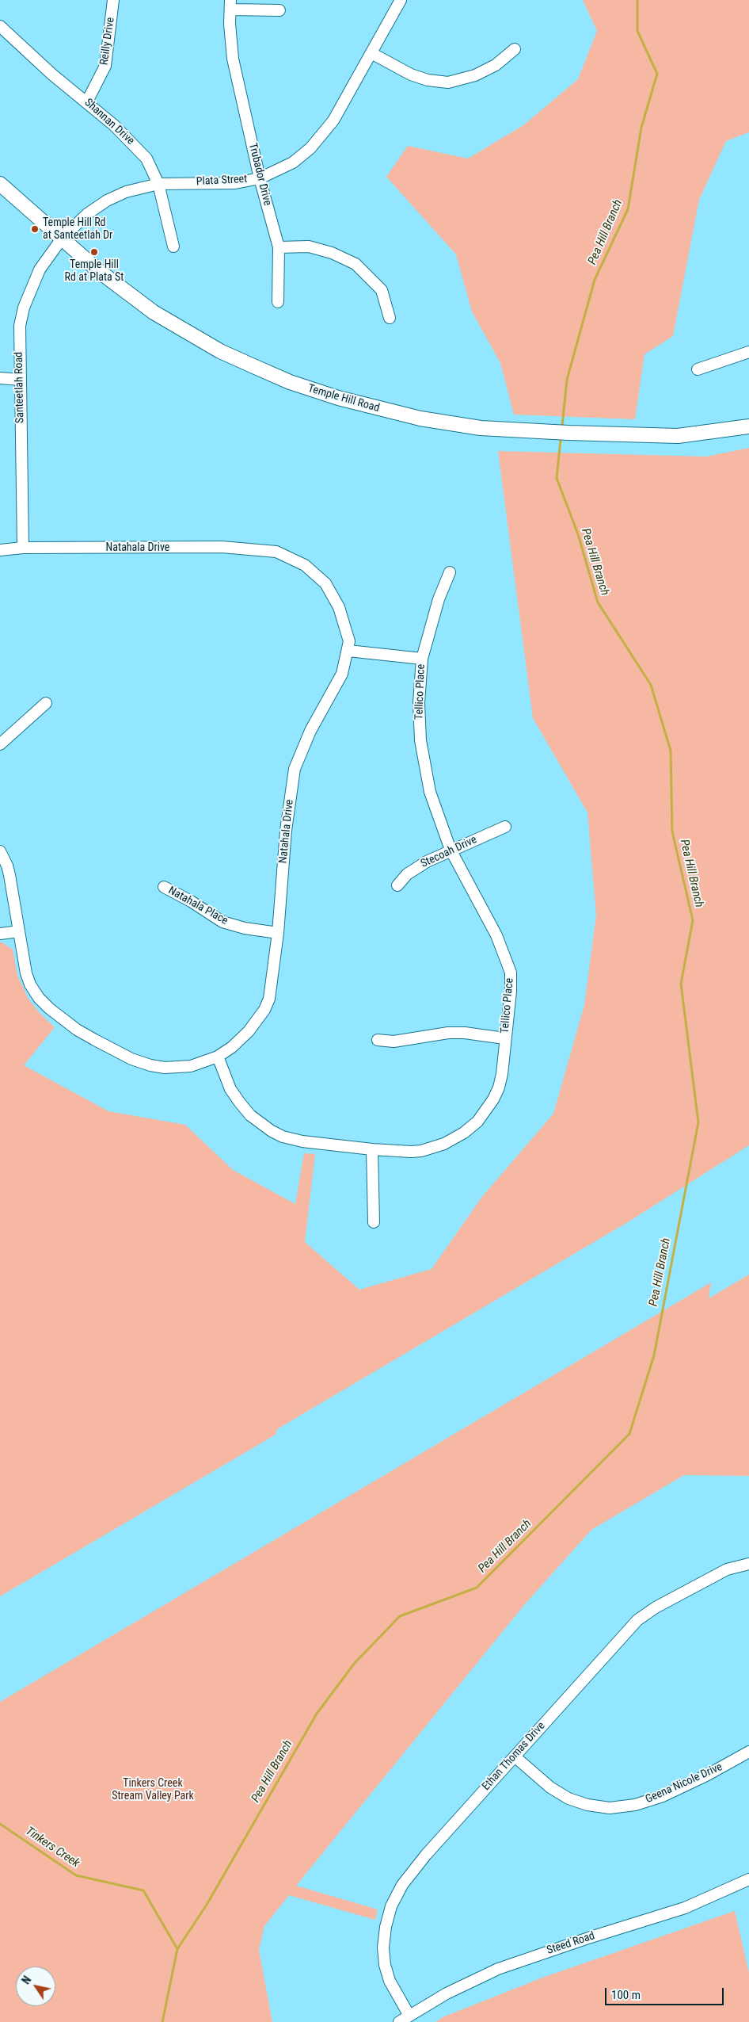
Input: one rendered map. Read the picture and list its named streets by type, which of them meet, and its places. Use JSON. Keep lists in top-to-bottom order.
{
  "streets": {
    "main road": ["Temple Hill Road"],
    "street": [
      "Reilly Drive",
      "Shannan Drive",
      "Trubador Drive",
      "Plata Street",
      "Santeetlah Road",
      "Natahala Drive",
      "Tellico Place",
      "Stecoah Drive",
      "Natahala Place",
      "Ethan Thomas Drive",
      "Geena Nicole Drive",
      "Steed Road"
    ]
  },
  "crossings": [
    ["Reilly Drive", "Shannan Drive"],
    ["Shannan Drive", "Plata Street"],
    ["Trubador Drive", "Plata Street"],
    ["Plata Street", "Santeetlah Road"],
    ["Plata Street", "Temple Hill Road"],
    ["Santeetlah Road", "Temple Hill Road"],
    ["Santeetlah Road", "Natahala Drive"],
    ["Natahala Drive", "Tellico Place"],
    ["Natahala Drive", "Natahala Place"],
    ["Tellico Place", "Stecoah Drive"],
    ["Ethan Thomas Drive", "Geena Nicole Drive"],
    ["Ethan Thomas Drive", "Steed Road"]
  ],
  "water": ["Pea Hill Branch", "Tinkers Creek"],
  "parks": ["Tinkers Creek Stream Valley Park"],
  "places": ["Temple Hill Rd at Santeetlah Dr", "Temple Hill Rd at Plata St"],
  "scale_bar": "100 m",
  "north": "top left"
}
